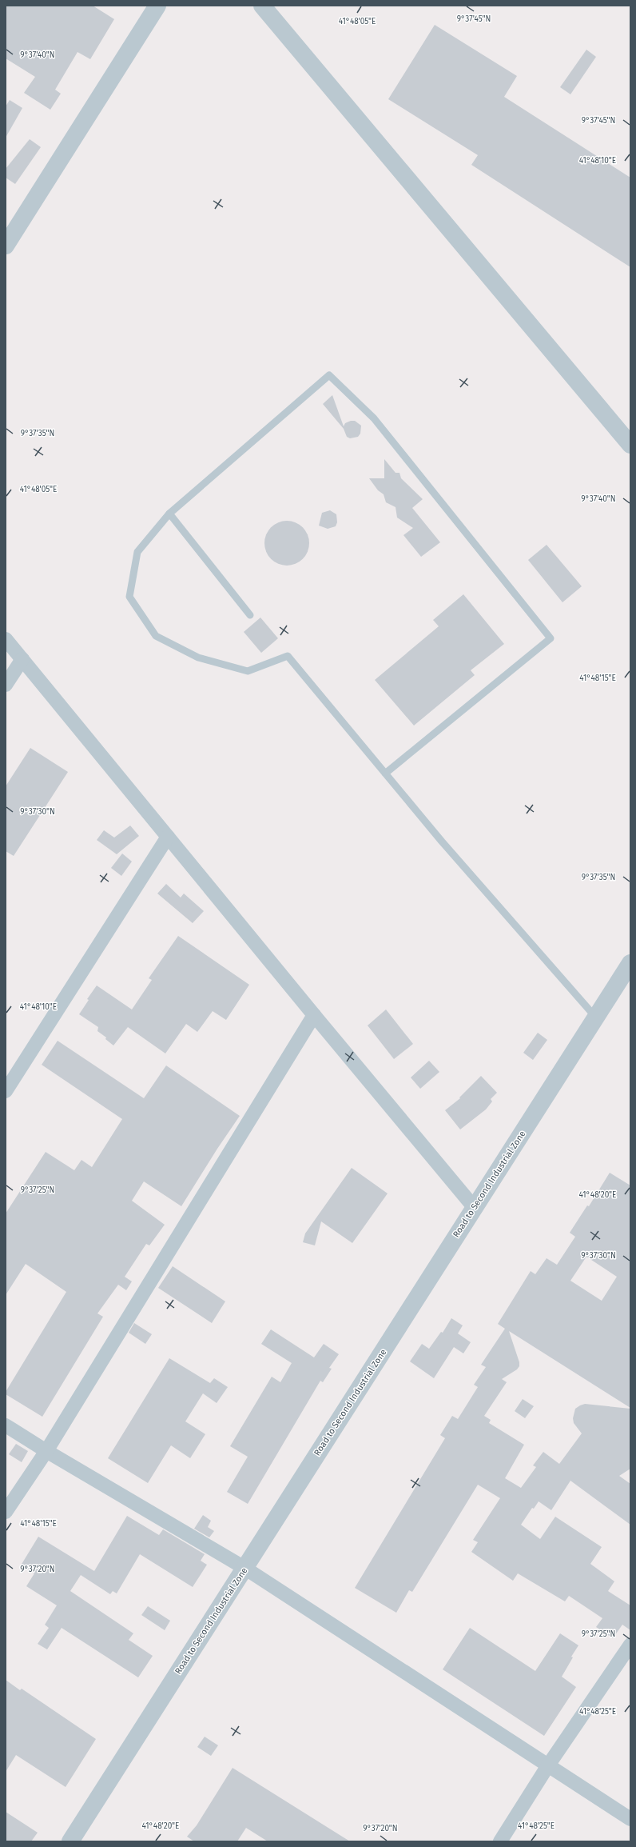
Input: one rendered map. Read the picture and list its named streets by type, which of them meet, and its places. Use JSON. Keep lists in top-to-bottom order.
{
  "streets": {
    "street": ["Road to Second Industrial Zone"]
  },
  "coordinates": [
    "9°37'45\"N",
    "41°48'05\"E",
    "9°37'40\"N",
    "41°48'10\"E",
    "9°37'35\"N",
    "41°48'15\"E",
    "9°37'30\"N",
    "9°37'25\"N",
    "41°48'20\"E",
    "9°37'20\"N",
    "41°48'25\"E"
  ]
}
